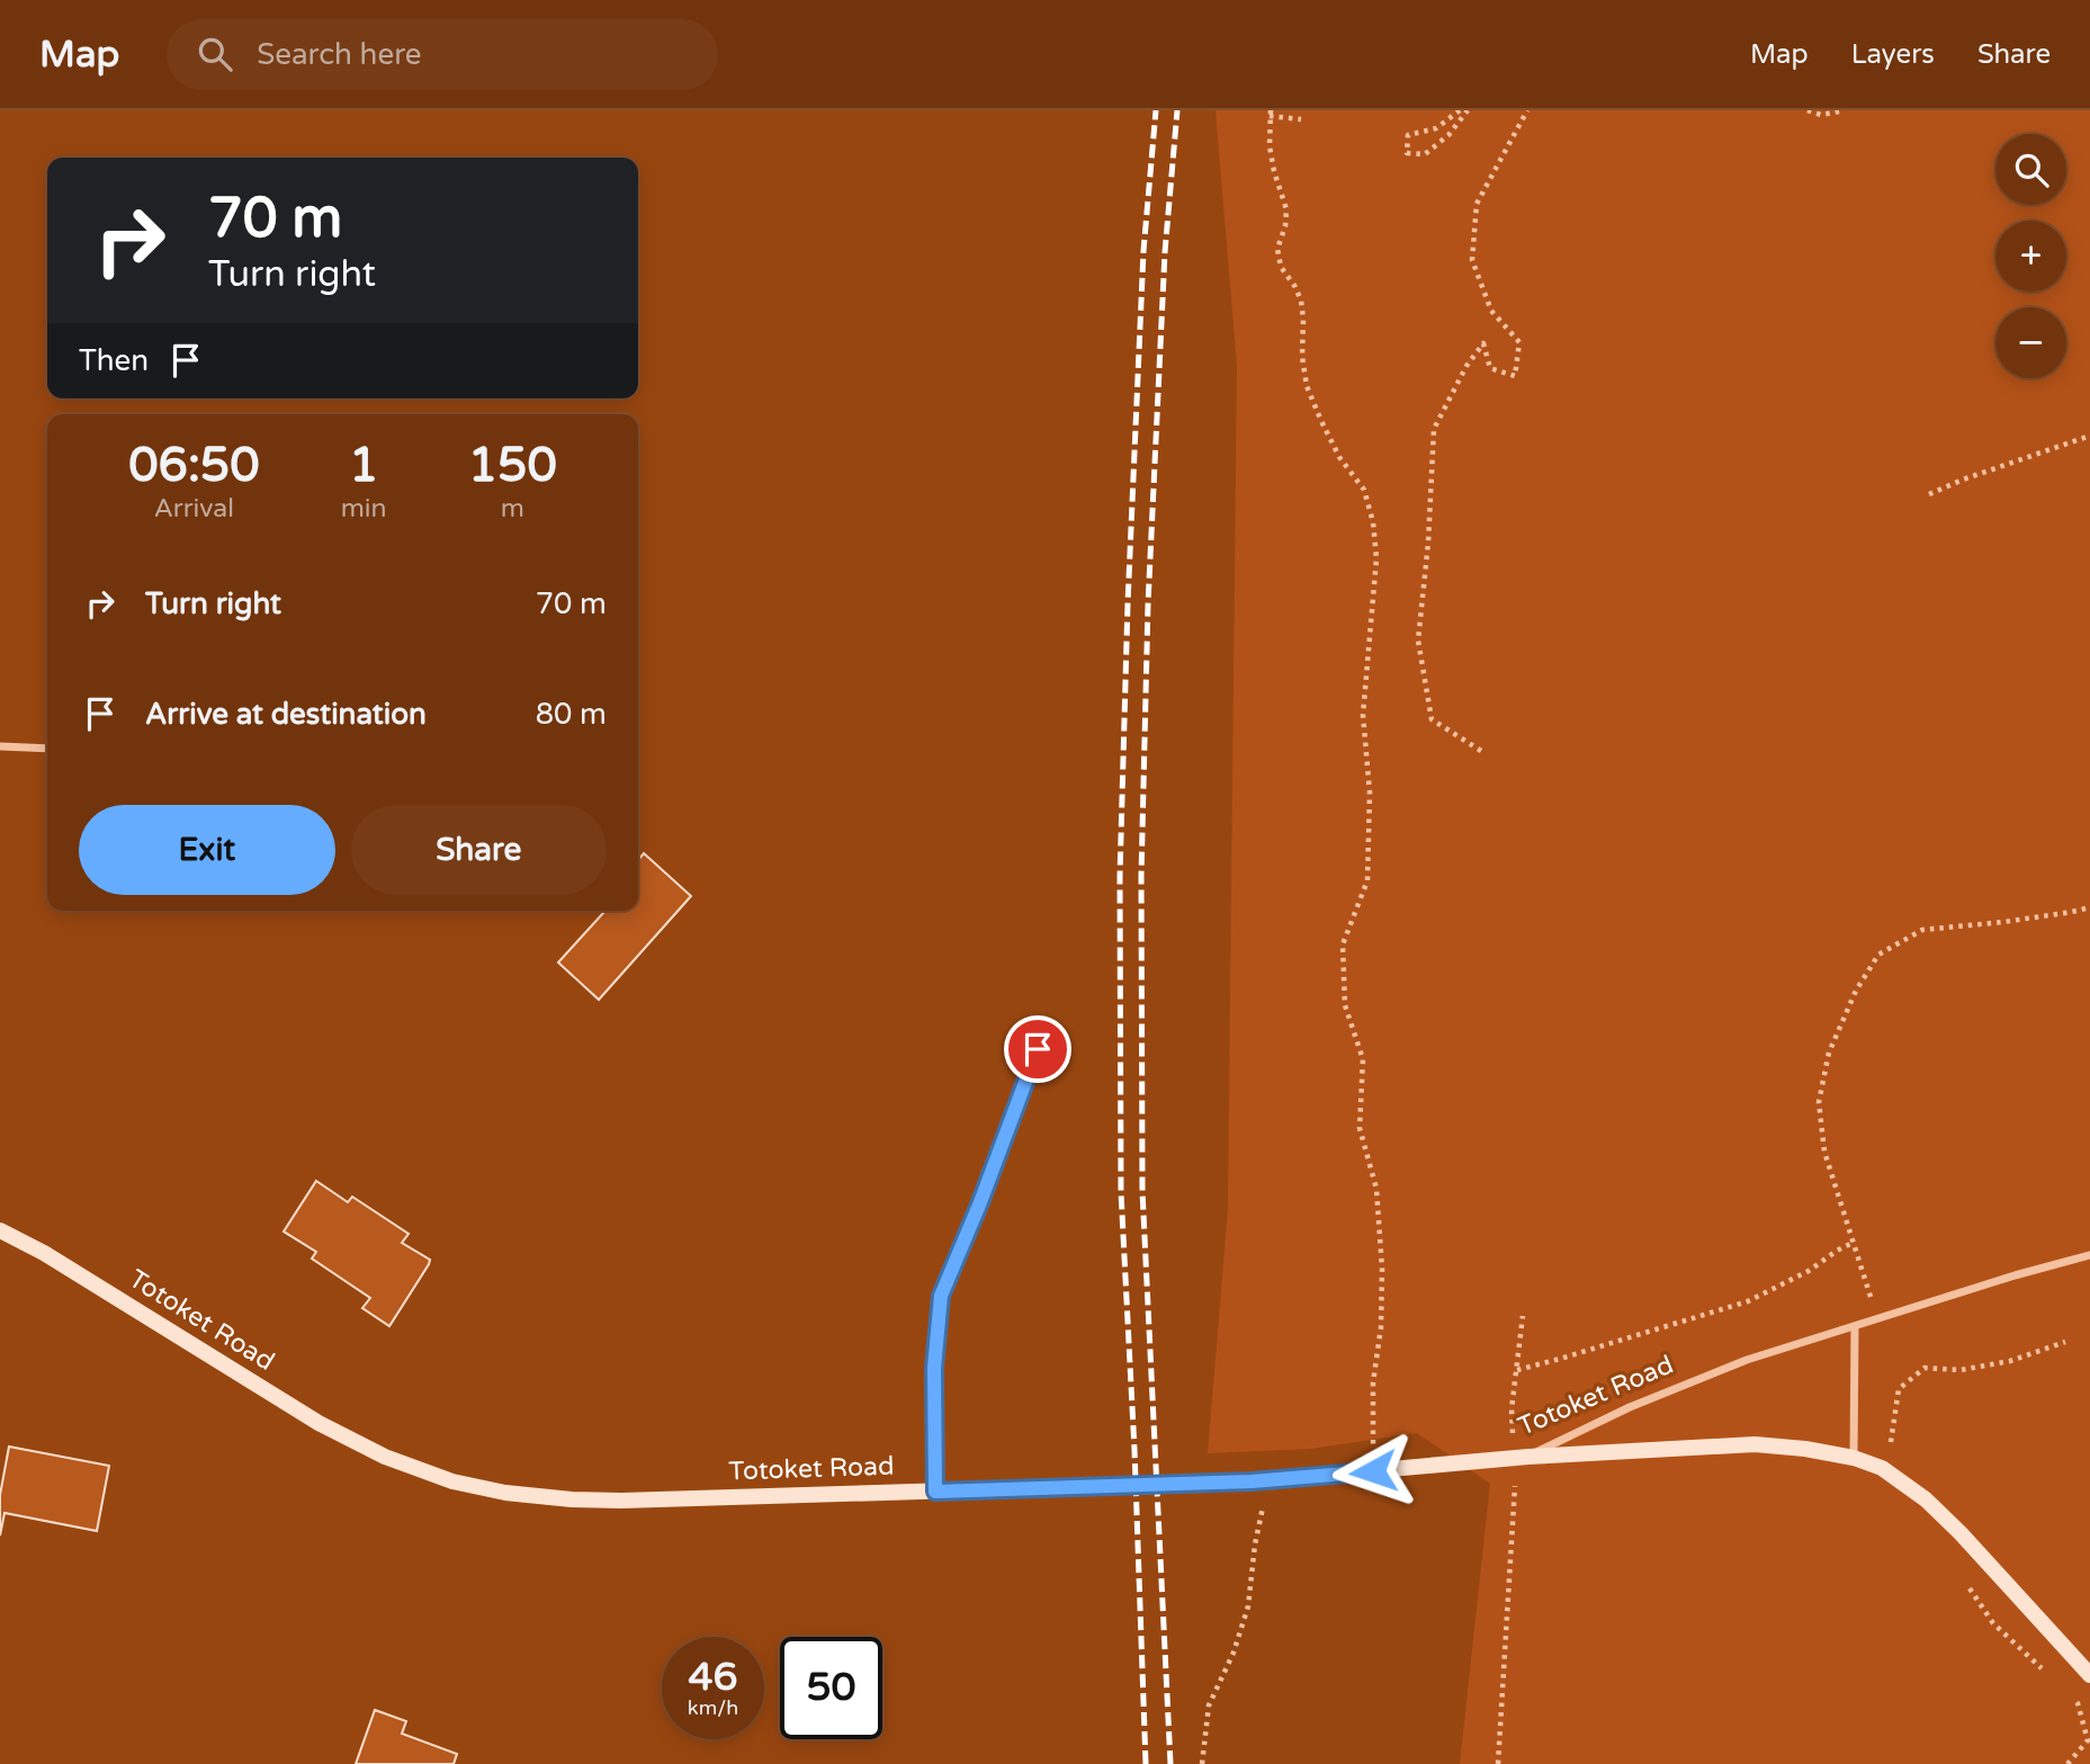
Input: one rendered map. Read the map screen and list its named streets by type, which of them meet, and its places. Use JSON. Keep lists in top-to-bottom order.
{
  "streets": {
    "main road": ["Totoket Road"]
  },
  "page": {
    "header": "Map",
    "search": "Search here",
    "nav": ["Map", "Layers", "Share"],
    "map_buttons": ["+", "−"],
    "turn": ["70 m", "Turn right"],
    "then": "Then",
    "eta": [
      "06:50",
      "Arrival",
      "1",
      "min",
      "150",
      "m"
    ],
    "list": [
      {
        "name": "Turn right",
        "value": "70 m"
      },
      {
        "name": "Arrive at destination",
        "value": "80 m"
      }
    ],
    "buttons": ["Exit", "Share"],
    "speed": "46 km/h",
    "limit": "50"
  }
}
